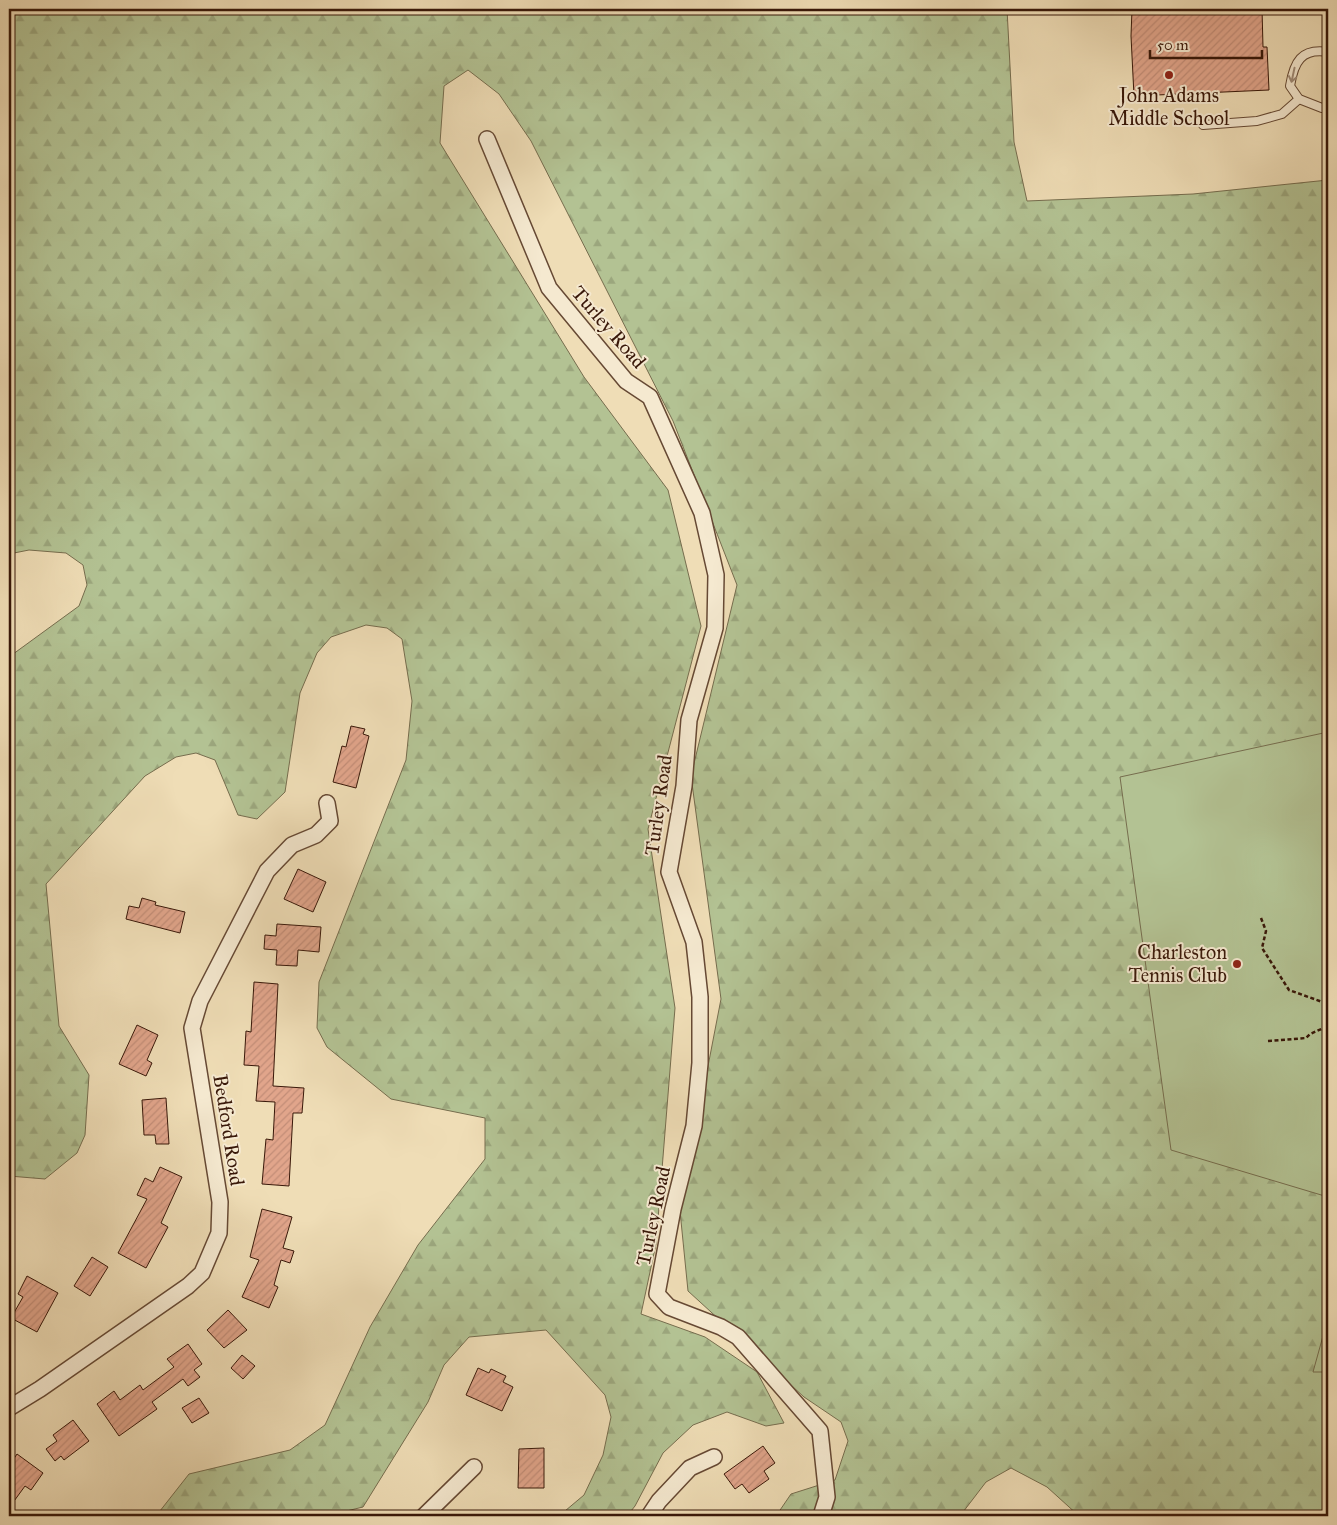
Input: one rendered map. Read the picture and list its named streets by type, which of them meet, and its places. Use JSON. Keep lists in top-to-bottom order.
{
  "streets": {
    "street": ["Turley Road", "Bedford Road"]
  },
  "places": ["John Adams Middle School", "Charleston Tennis Club"],
  "scale_bar": "50 m"
}
